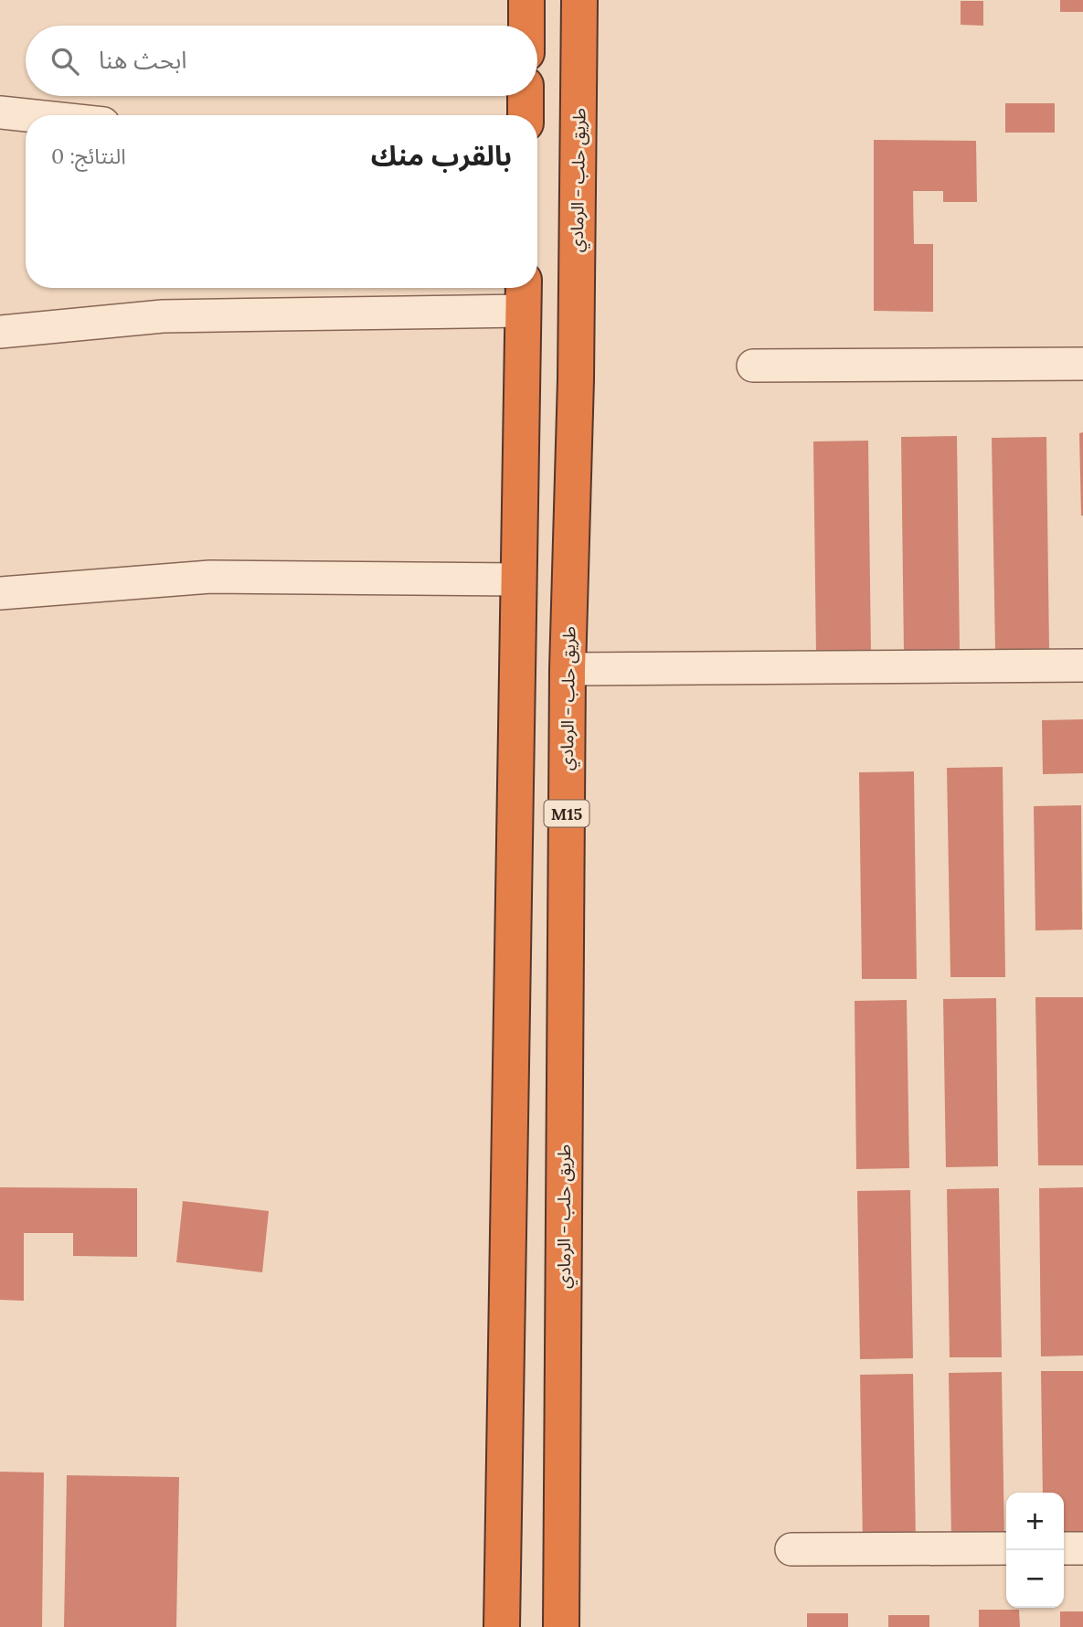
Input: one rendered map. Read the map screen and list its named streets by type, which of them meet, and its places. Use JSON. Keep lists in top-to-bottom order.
{
  "streets": {
    "highway": ["طريق حلب - الرمادي", "M15"]
  },
  "page": {
    "search": "ابحث هنا",
    "heading": ["بالقرب منك", "النتائج: 0"],
    "map_buttons": ["+", "−"]
  }
}
